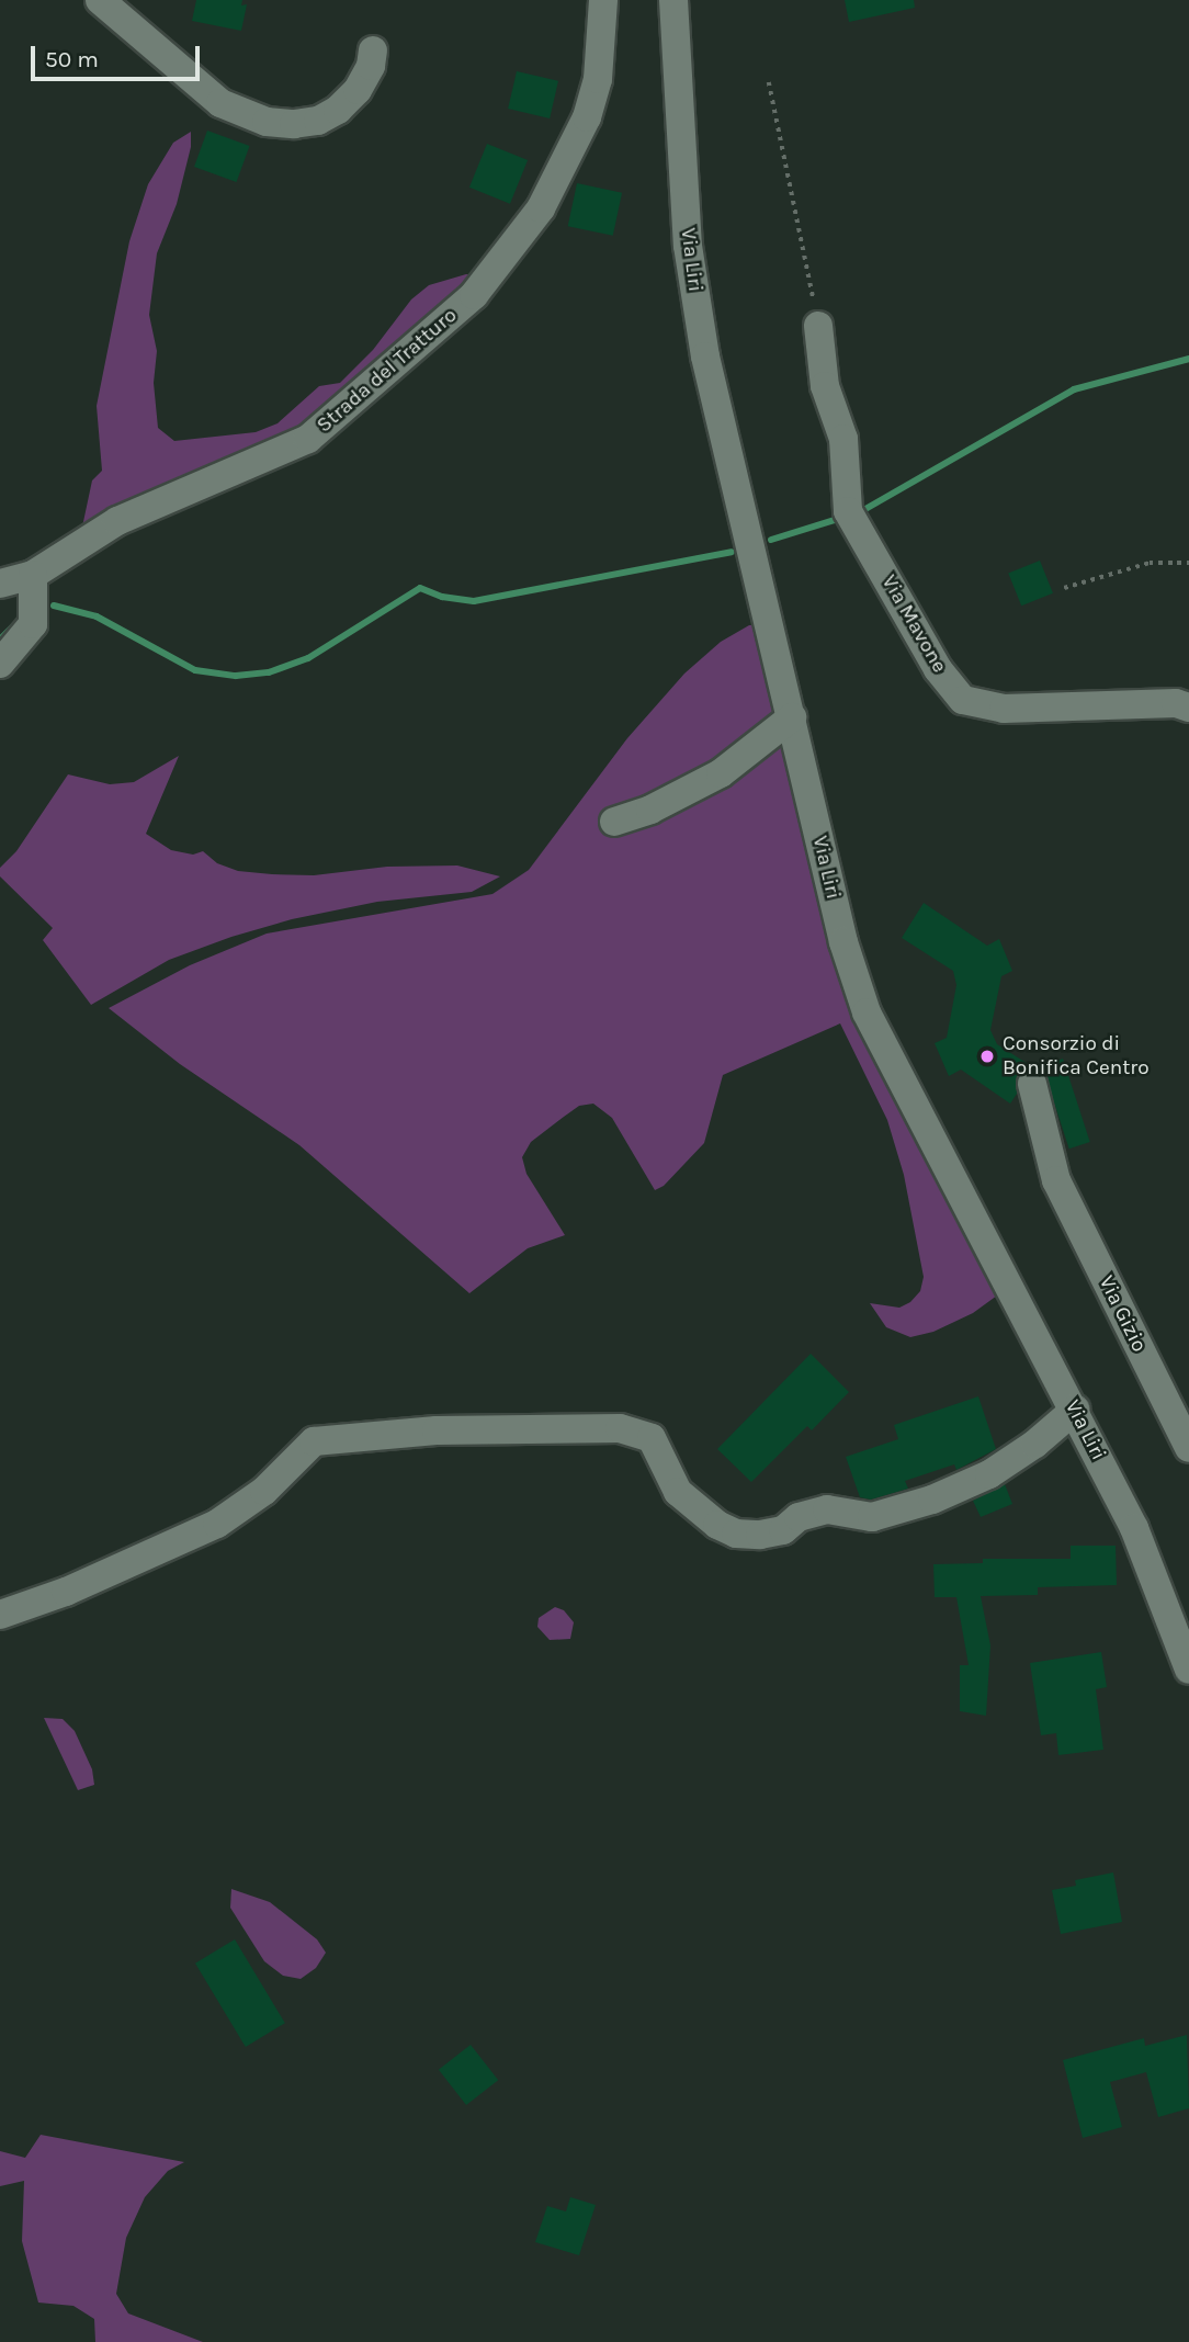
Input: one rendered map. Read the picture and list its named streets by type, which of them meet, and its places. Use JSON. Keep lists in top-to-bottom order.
{
  "streets": {
    "street": [
      "Via Liri",
      "Strada del Tratturo",
      "Via Mavone",
      "Via Gizio"
    ]
  },
  "places": ["Consorzio di Bonifica Centro"],
  "scale_bar": "50 m"
}
